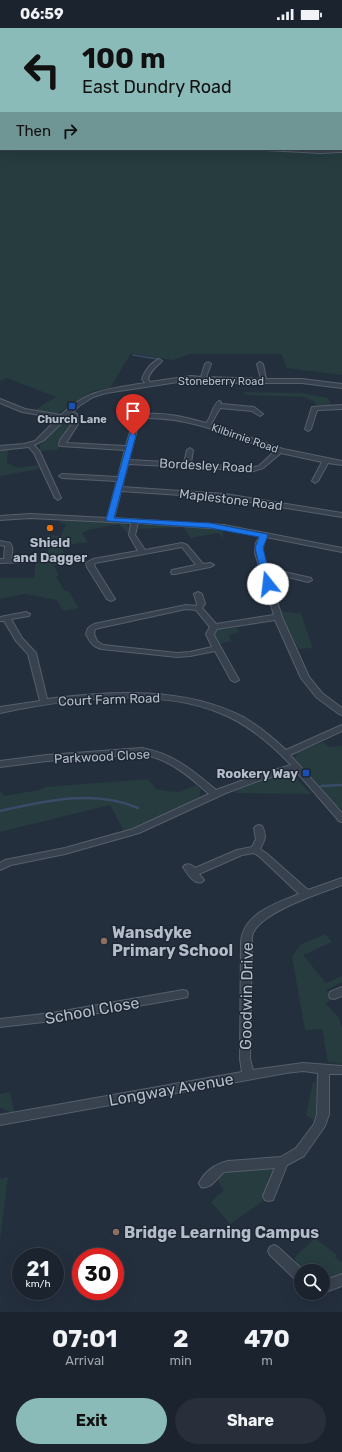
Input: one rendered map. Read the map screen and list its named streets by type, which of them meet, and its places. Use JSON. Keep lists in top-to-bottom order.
{
  "streets": {
    "street": [
      "Stoneberry Road",
      "Kilbirnie Road",
      "Bordesley Road",
      "Maplestone Road",
      "Court Farm Road",
      "Parkwood Close",
      "Goodwin Drive",
      "School Close",
      "Longway Avenue"
    ]
  },
  "crossings": [
    ["Kilbirnie Road", "Bordesley Road"],
    ["Goodwin Drive", "Longway Avenue"]
  ],
  "places": {
    "transit": ["Church Lane", "Rookery Way"],
    "other": ["Shield and Dagger", "Wansdyke Primary School", "Bridge Learning Campus"]
  },
  "page": {
    "status": "06:59",
    "turn": ["100 m", "East Dundry Road"],
    "then": "Then",
    "speed": "21 km/h",
    "limit": "30",
    "eta": [
      "07:01",
      "Arrival",
      "2",
      "min",
      "470",
      "m"
    ],
    "buttons": ["Exit", "Share"]
  }
}
